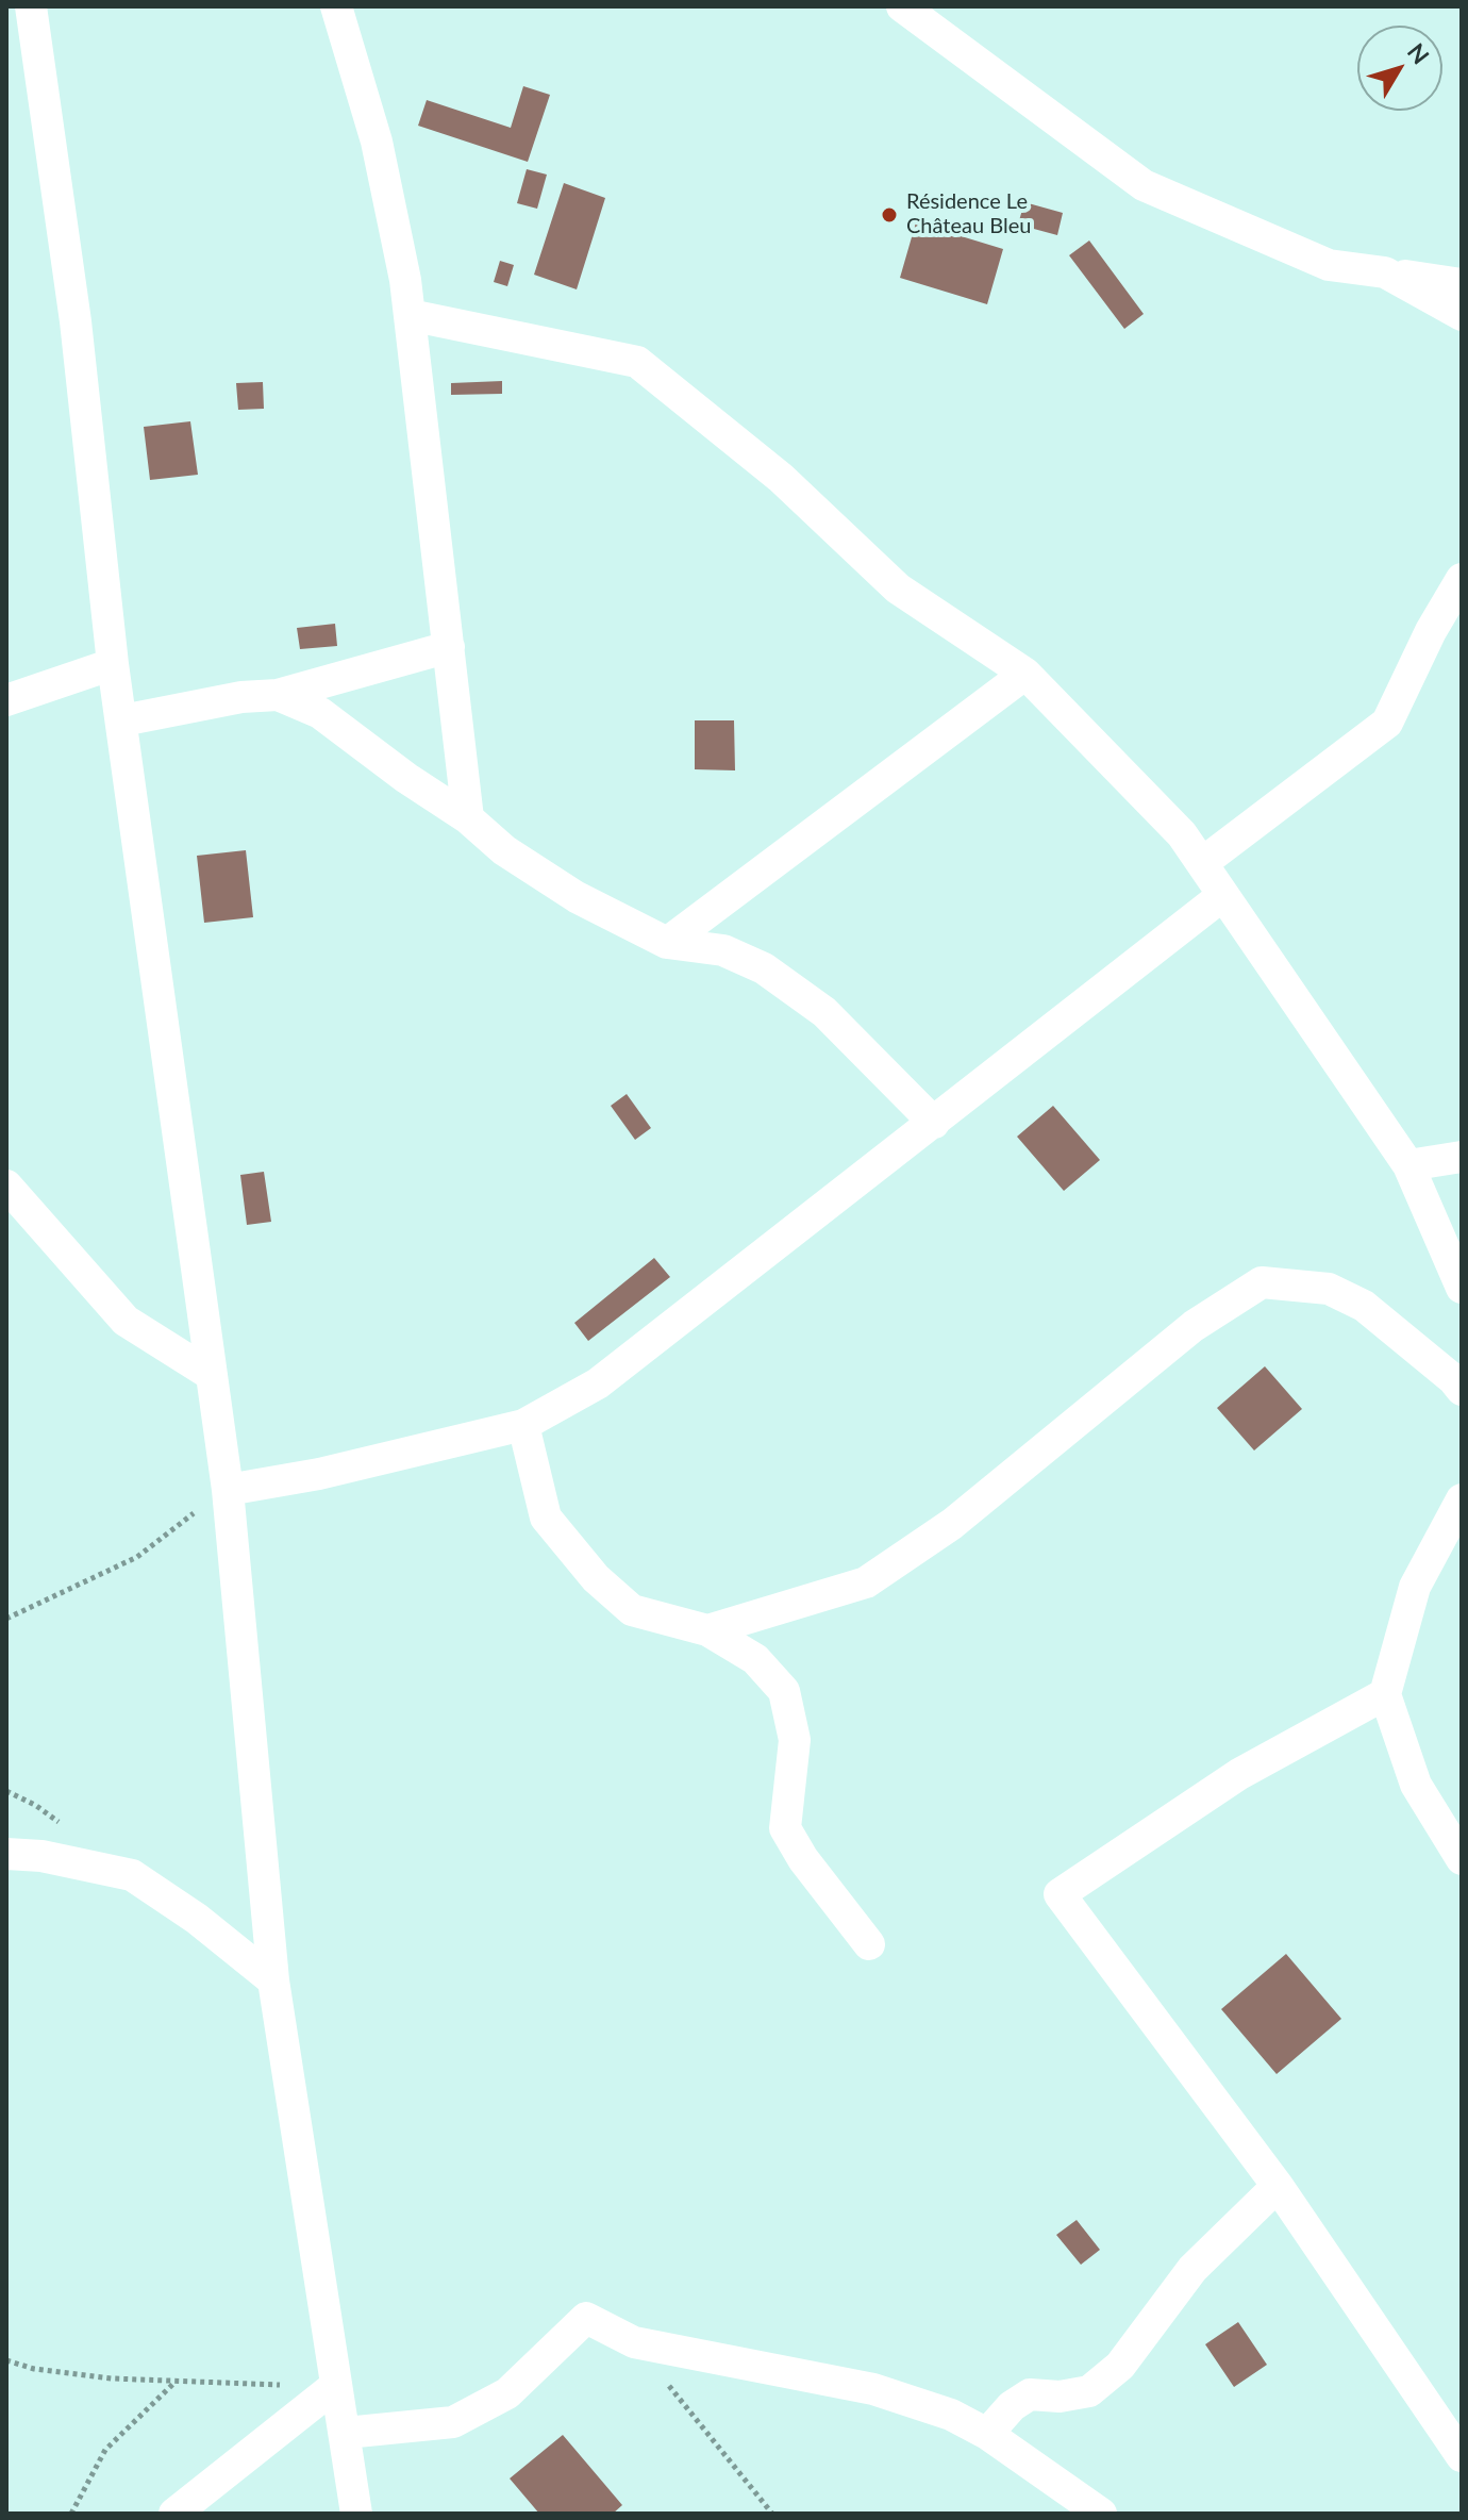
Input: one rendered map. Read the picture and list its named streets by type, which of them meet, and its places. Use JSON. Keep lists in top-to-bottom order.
{
  "places": ["Résidence Le Château Bleu"],
  "north": "top right"
}
